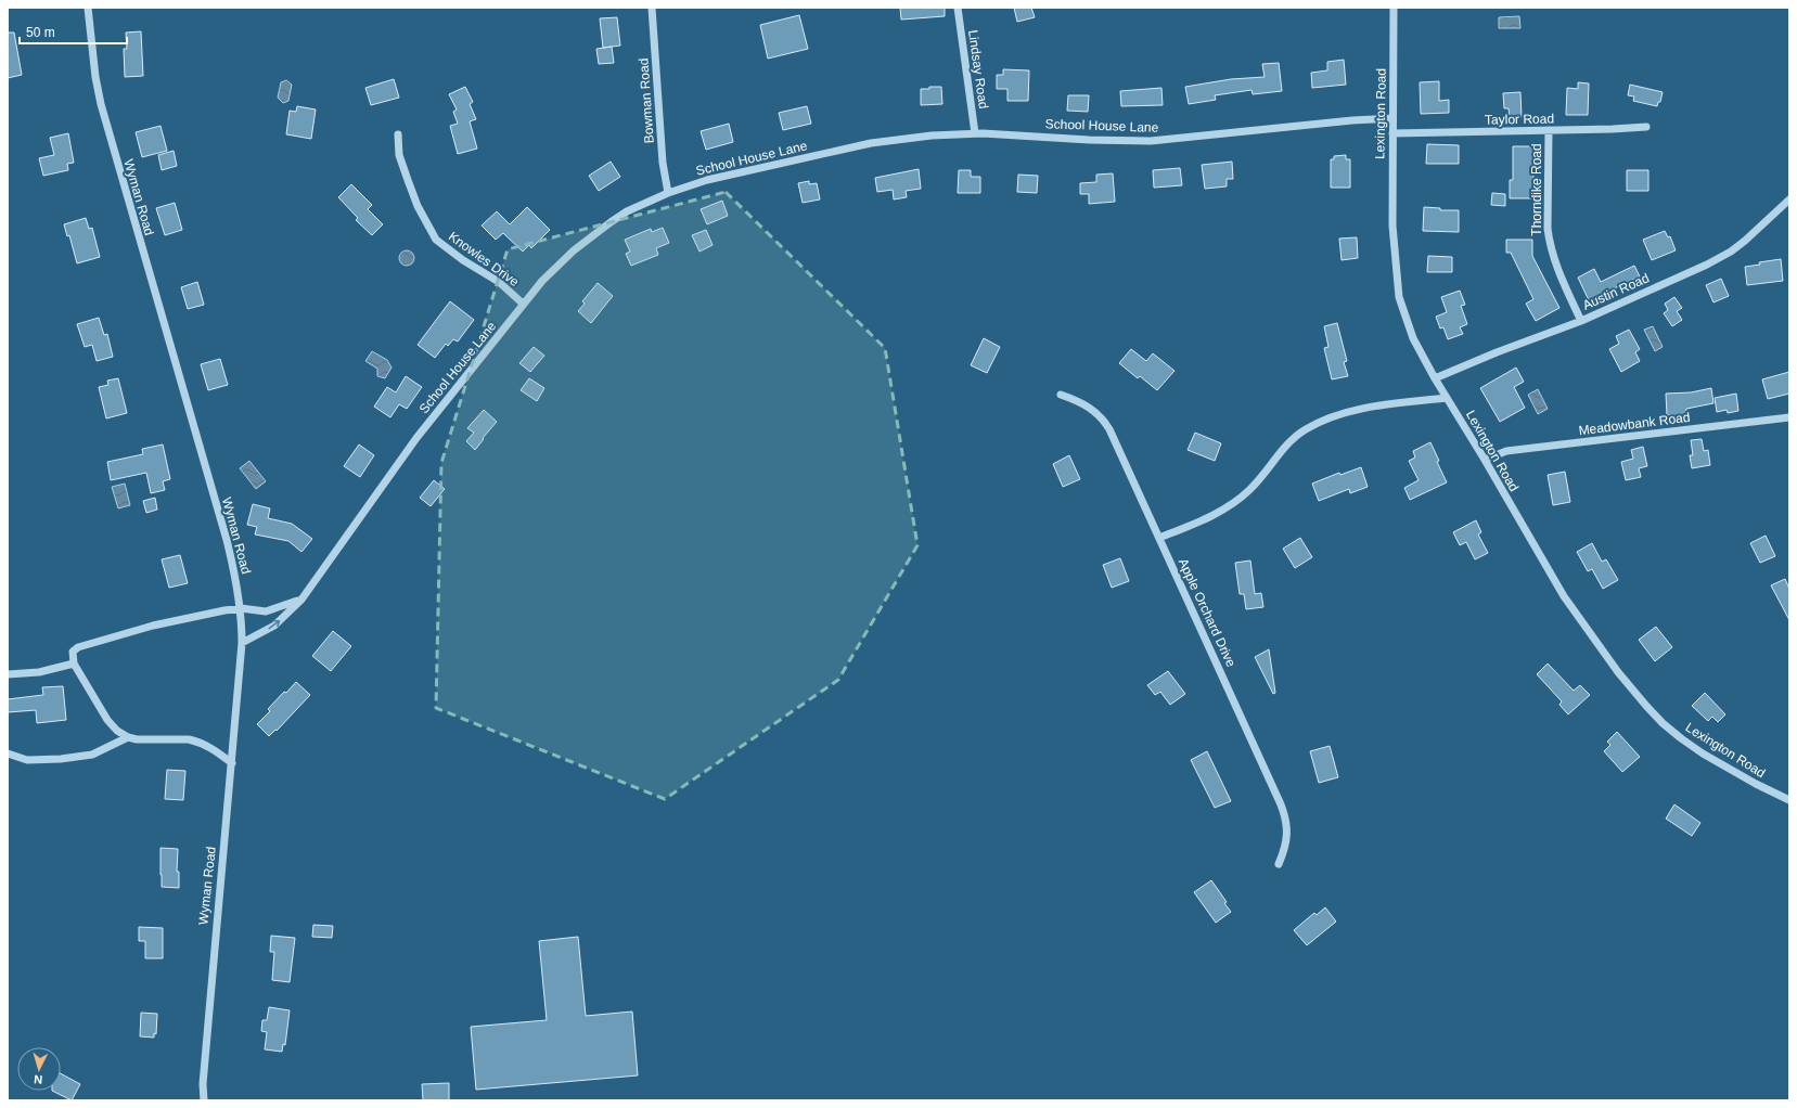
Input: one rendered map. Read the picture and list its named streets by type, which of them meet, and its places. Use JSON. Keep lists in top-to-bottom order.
{
  "streets": {
    "street": [
      "Lindsay Road",
      "Bowman Road",
      "Lexington Road",
      "Taylor Road",
      "School House Lane",
      "Thorndike Road",
      "Wyman Road",
      "Knowles Drive",
      "Austin Road",
      "Meadowbank Road",
      "Apple Orchard Drive"
    ]
  },
  "crossings": [
    ["Lindsay Road", "School House Lane"],
    ["Bowman Road", "School House Lane"],
    ["Lexington Road", "Taylor Road"],
    ["Lexington Road", "School House Lane"],
    ["Lexington Road", "Austin Road"],
    ["Lexington Road", "Meadowbank Road"],
    ["Taylor Road", "Thorndike Road"],
    ["School House Lane", "Wyman Road"],
    ["School House Lane", "Knowles Drive"],
    ["Thorndike Road", "Austin Road"]
  ],
  "scale_bar": "50 m",
  "north": "bottom"
}
